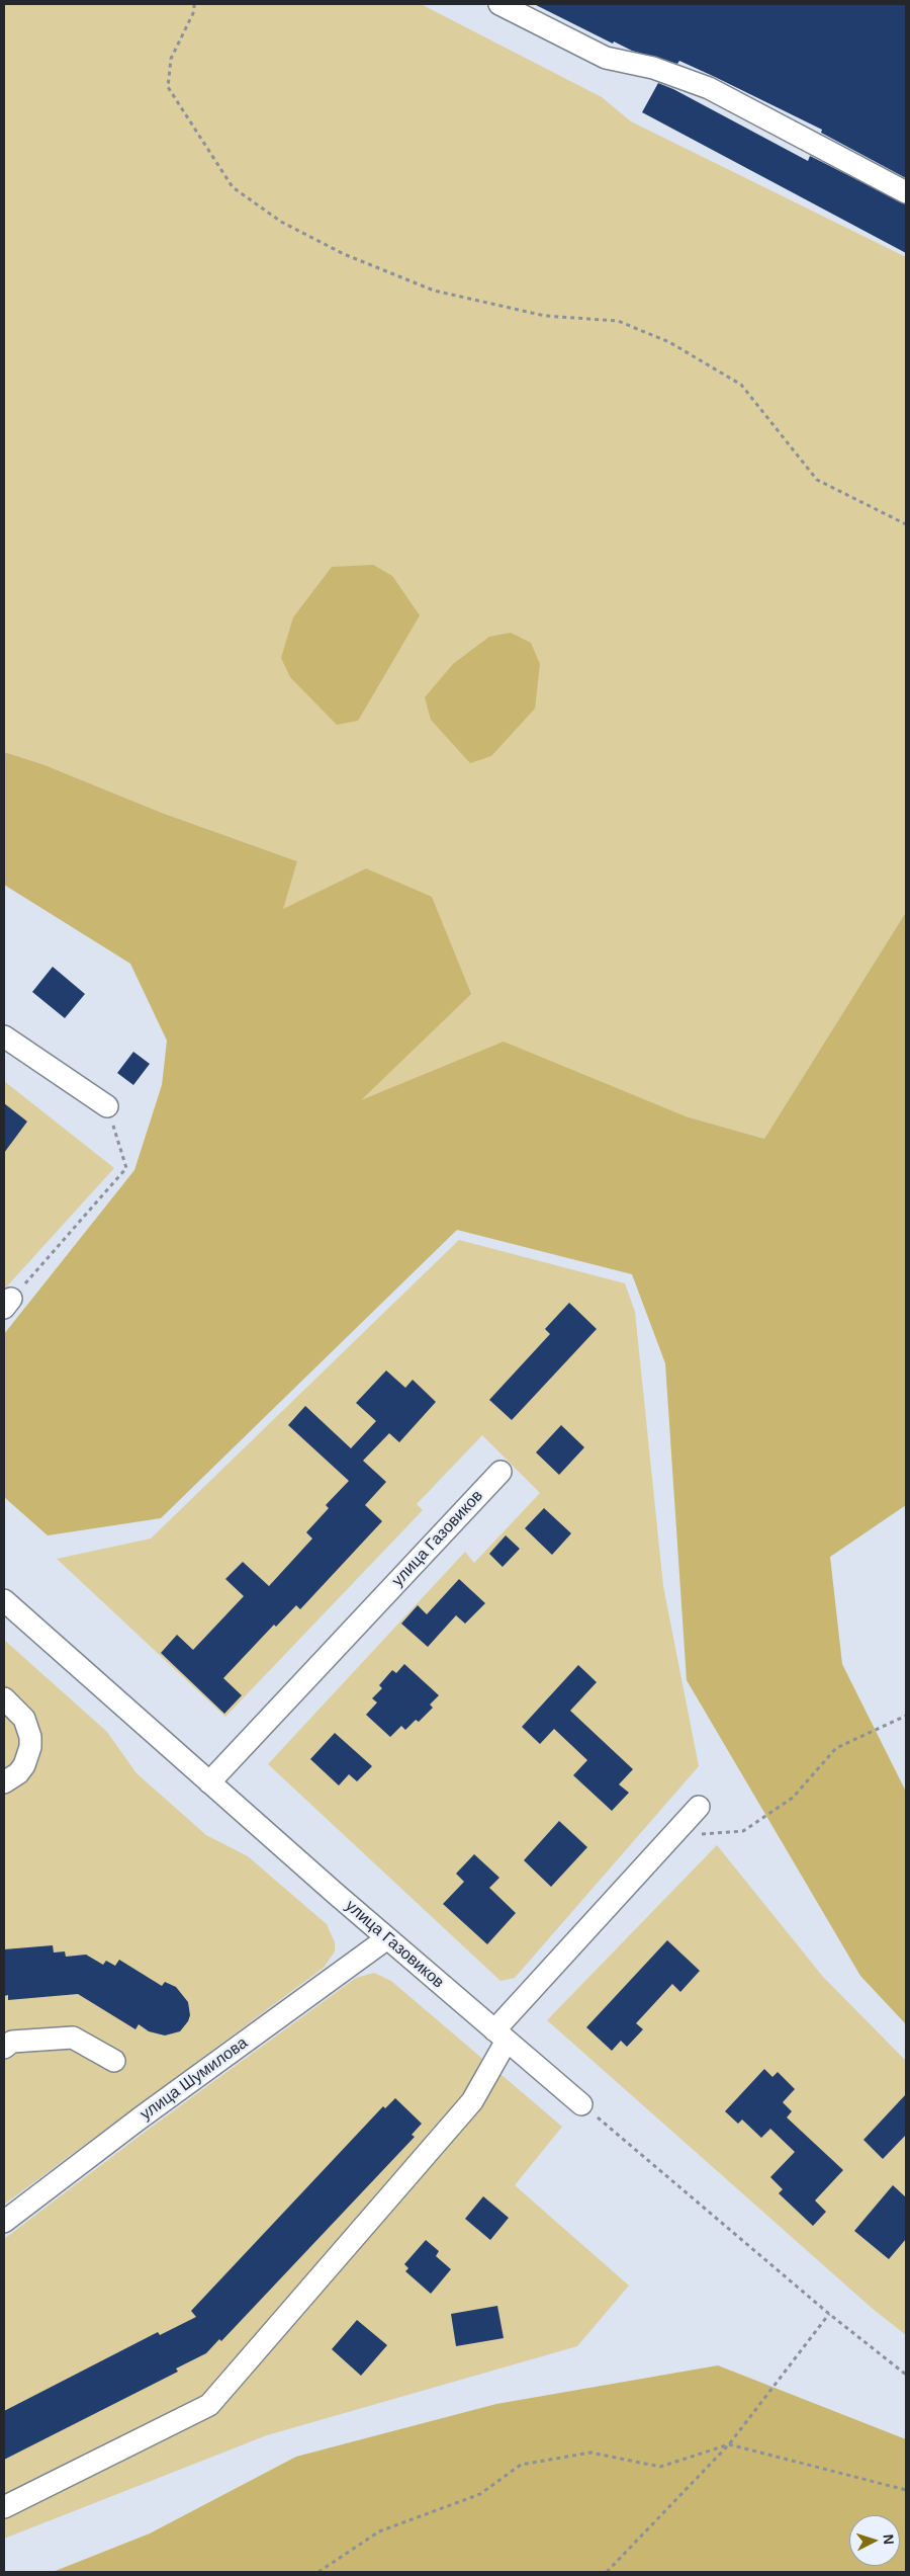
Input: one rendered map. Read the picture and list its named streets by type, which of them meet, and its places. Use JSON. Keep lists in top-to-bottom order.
{
  "streets": {
    "street": ["улица Газовиков", "улица Шумилова"]
  },
  "crossings": [
    ["улица Газовиков", "улица Шумилова"]
  ],
  "north": "right"
}
